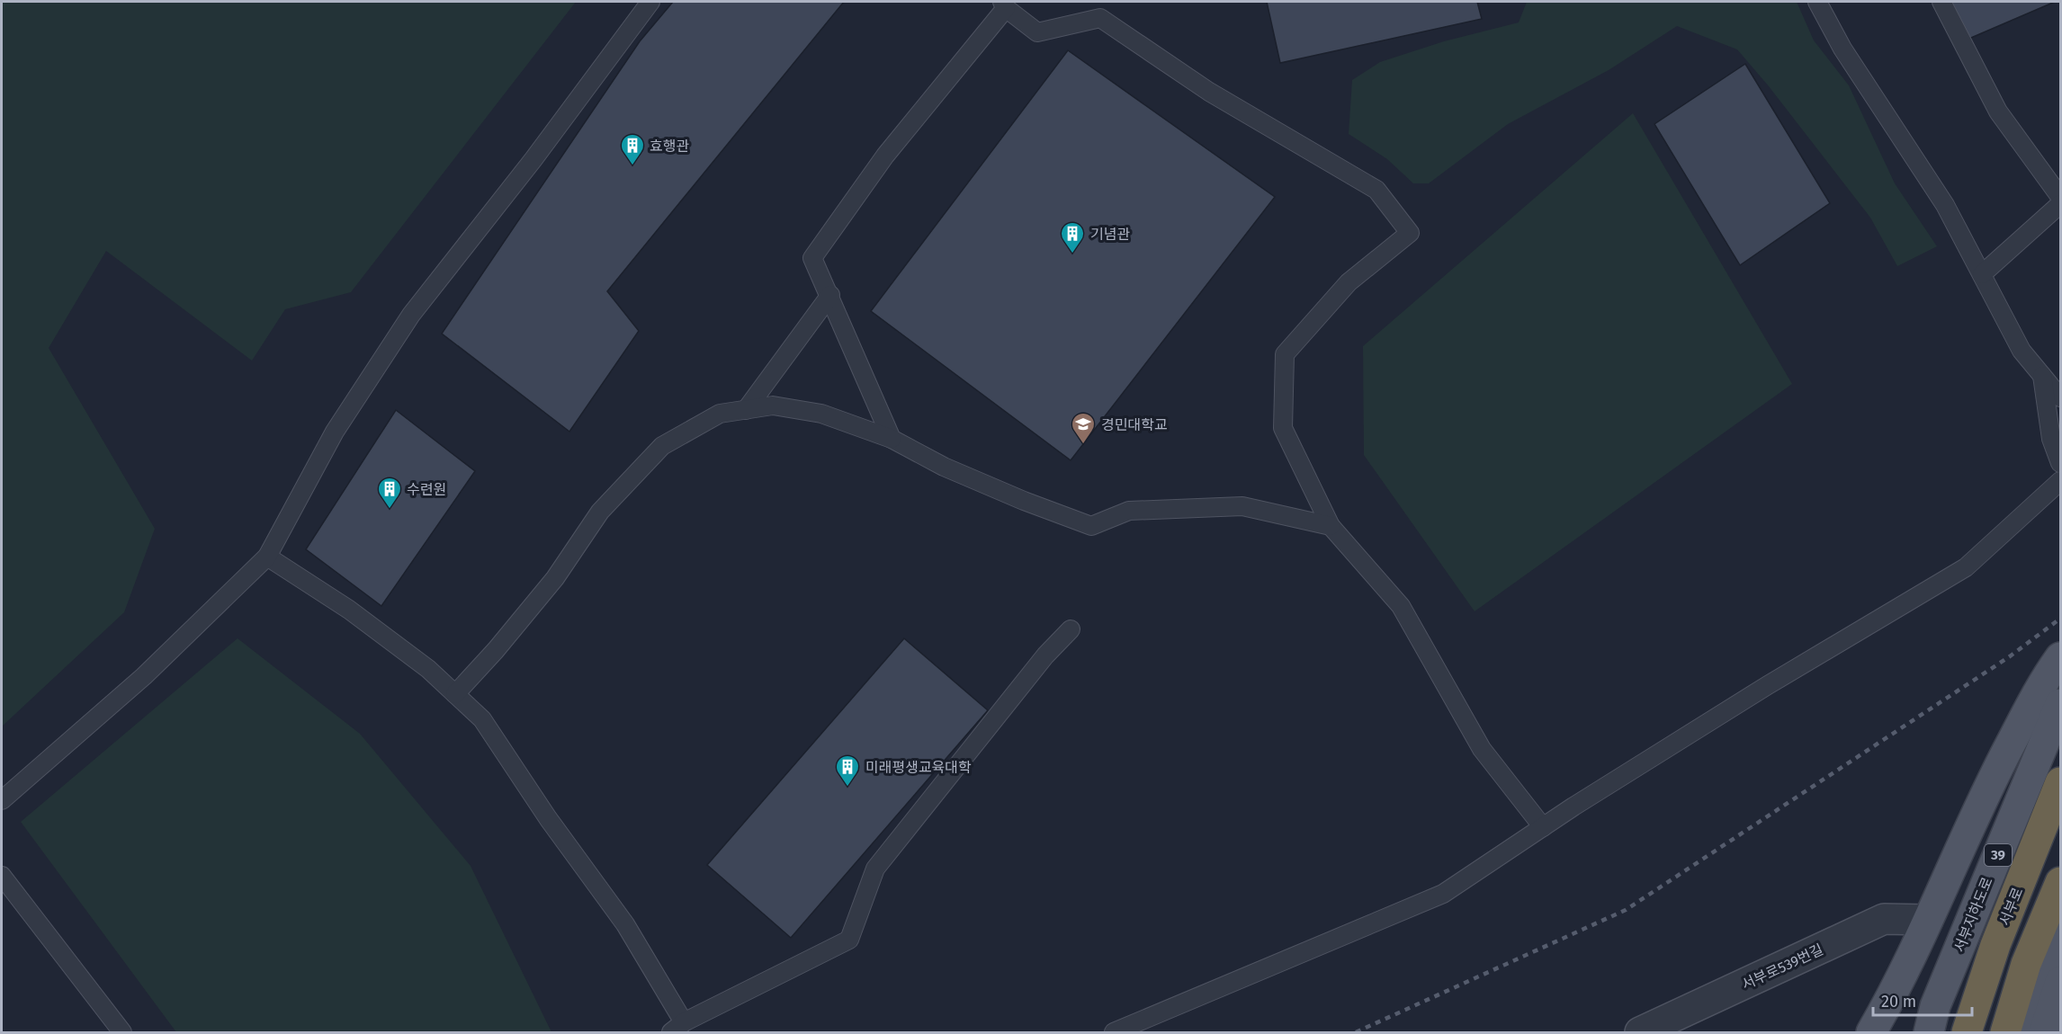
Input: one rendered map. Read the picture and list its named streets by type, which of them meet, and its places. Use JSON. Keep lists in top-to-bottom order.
{
  "streets": {
    "highway": ["서부로"],
    "main road": ["39", "서부지하도로"],
    "street": ["서부로539번길"]
  },
  "crossings": [
    ["39", "서부지하도로"]
  ],
  "places": {
    "building": [
      "효행관",
      "기념관",
      "수련원",
      "미래평생교육대학"
    ],
    "school or university": ["경민대학교"]
  },
  "scale_bar": "20 m"
}
